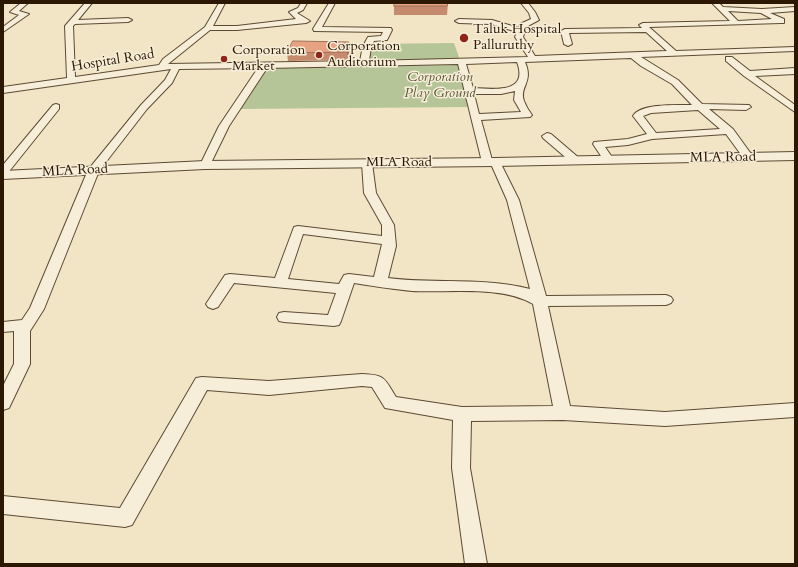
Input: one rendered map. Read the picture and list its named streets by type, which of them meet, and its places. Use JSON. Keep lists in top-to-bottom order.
{
  "streets": {
    "street": ["Hospital Road", "MLA Road"]
  },
  "parks": ["Corporation Play Ground"],
  "places": ["Taluk Hospital Palluruthy", "Corporation Auditorium", "Corporation Market"]
}
